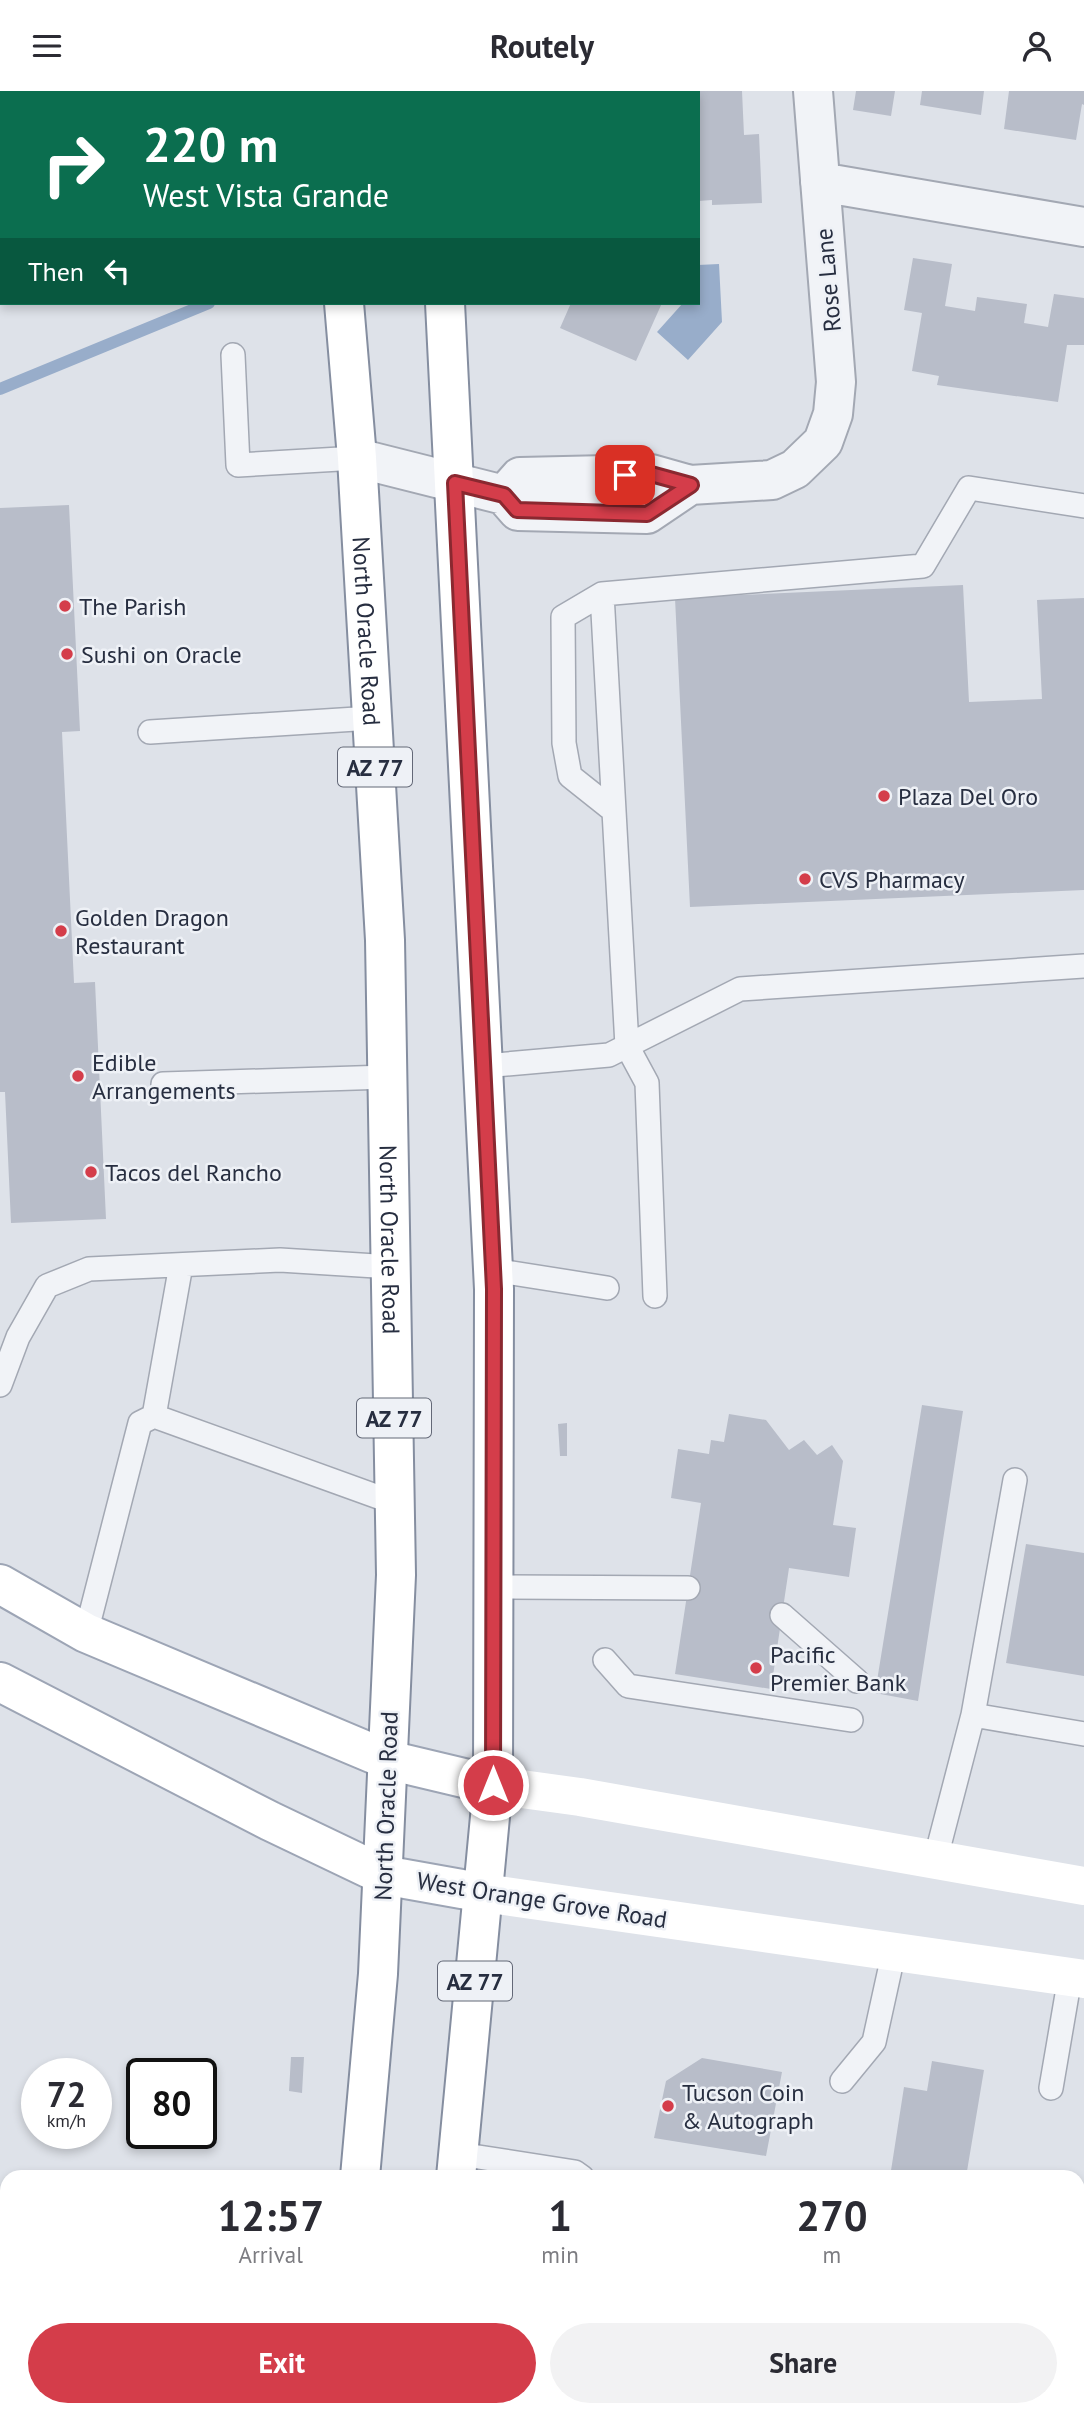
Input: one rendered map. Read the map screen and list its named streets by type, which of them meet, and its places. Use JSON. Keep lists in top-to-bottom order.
{
  "streets": {
    "main road": ["North Oracle Road", "AZ 77", "West Orange Grove Road"],
    "street": ["Rose Lane"]
  },
  "crossings": [
    ["Rose Lane", "AZ 77"],
    ["North Oracle Road", "West Orange Grove Road"],
    ["AZ 77", "West Orange Grove Road"]
  ],
  "places": [
    "The Parish",
    "Sushi on Oracle",
    "Plaza Del Oro",
    "CVS Pharmacy",
    "Golden Dragon Restaurant",
    "Edible Arrangements",
    "Tacos del Rancho",
    "Pacific Premier Bank",
    "Tucson Coin & Autograph"
  ],
  "page": {
    "header": "Routely",
    "turn": ["220 m", "West Vista Grande"],
    "then": "Then",
    "speed": "72 km/h",
    "limit": "80",
    "eta": [
      "12:57",
      "Arrival",
      "1",
      "min",
      "270",
      "m"
    ],
    "buttons": ["Exit", "Share"]
  }
}
